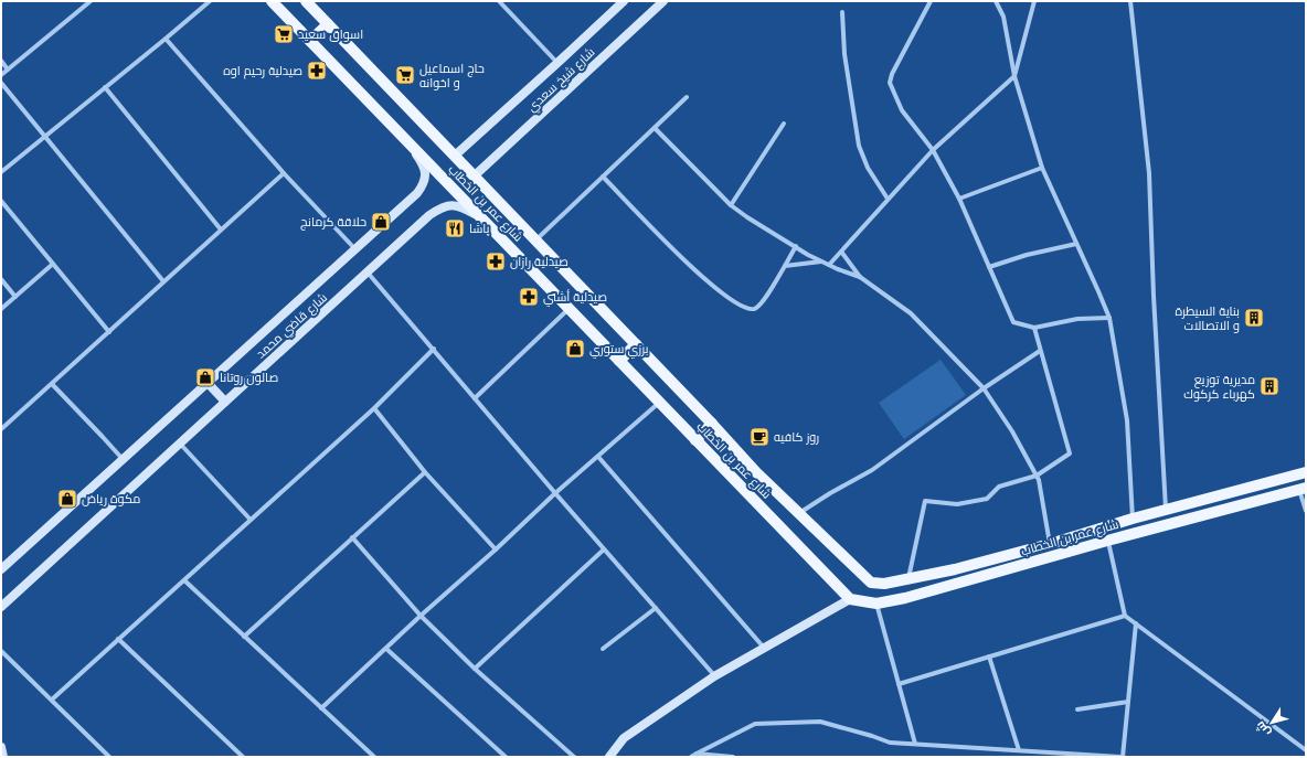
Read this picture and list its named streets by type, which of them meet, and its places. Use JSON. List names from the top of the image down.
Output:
{
  "streets": {
    "main road": ["شارع عمر بن الخطاب"],
    "street": ["شارع شيخ سعدي", "شارع قاضي محمد"]
  },
  "crossings": [
    ["شارع شيخ سعدي", "شارع عمر بن الخطاب"],
    ["شارع عمر بن الخطاب", "شارع قاضي محمد"]
  ],
  "places": {
    "supermarket": ["اسواق سعيد", "حاج اسماعيل و اخوانه"],
    "pharmacy": ["صيدلية رحيم اوه", "صيدلية رازان", "صيدلية أشتي"],
    "shop": [
      "حلاقة كرمانج",
      "برزي ستوري",
      "صالون روتانا",
      "مكوة رياض"
    ],
    "restaurant": ["پاشا"],
    "building": ["بناية السيطرة و الاتصالات", "مديرية توزيع كهرباء كركوك"],
    "cafe": ["روز كافيه"]
  },
  "north": "bottom left"
}
